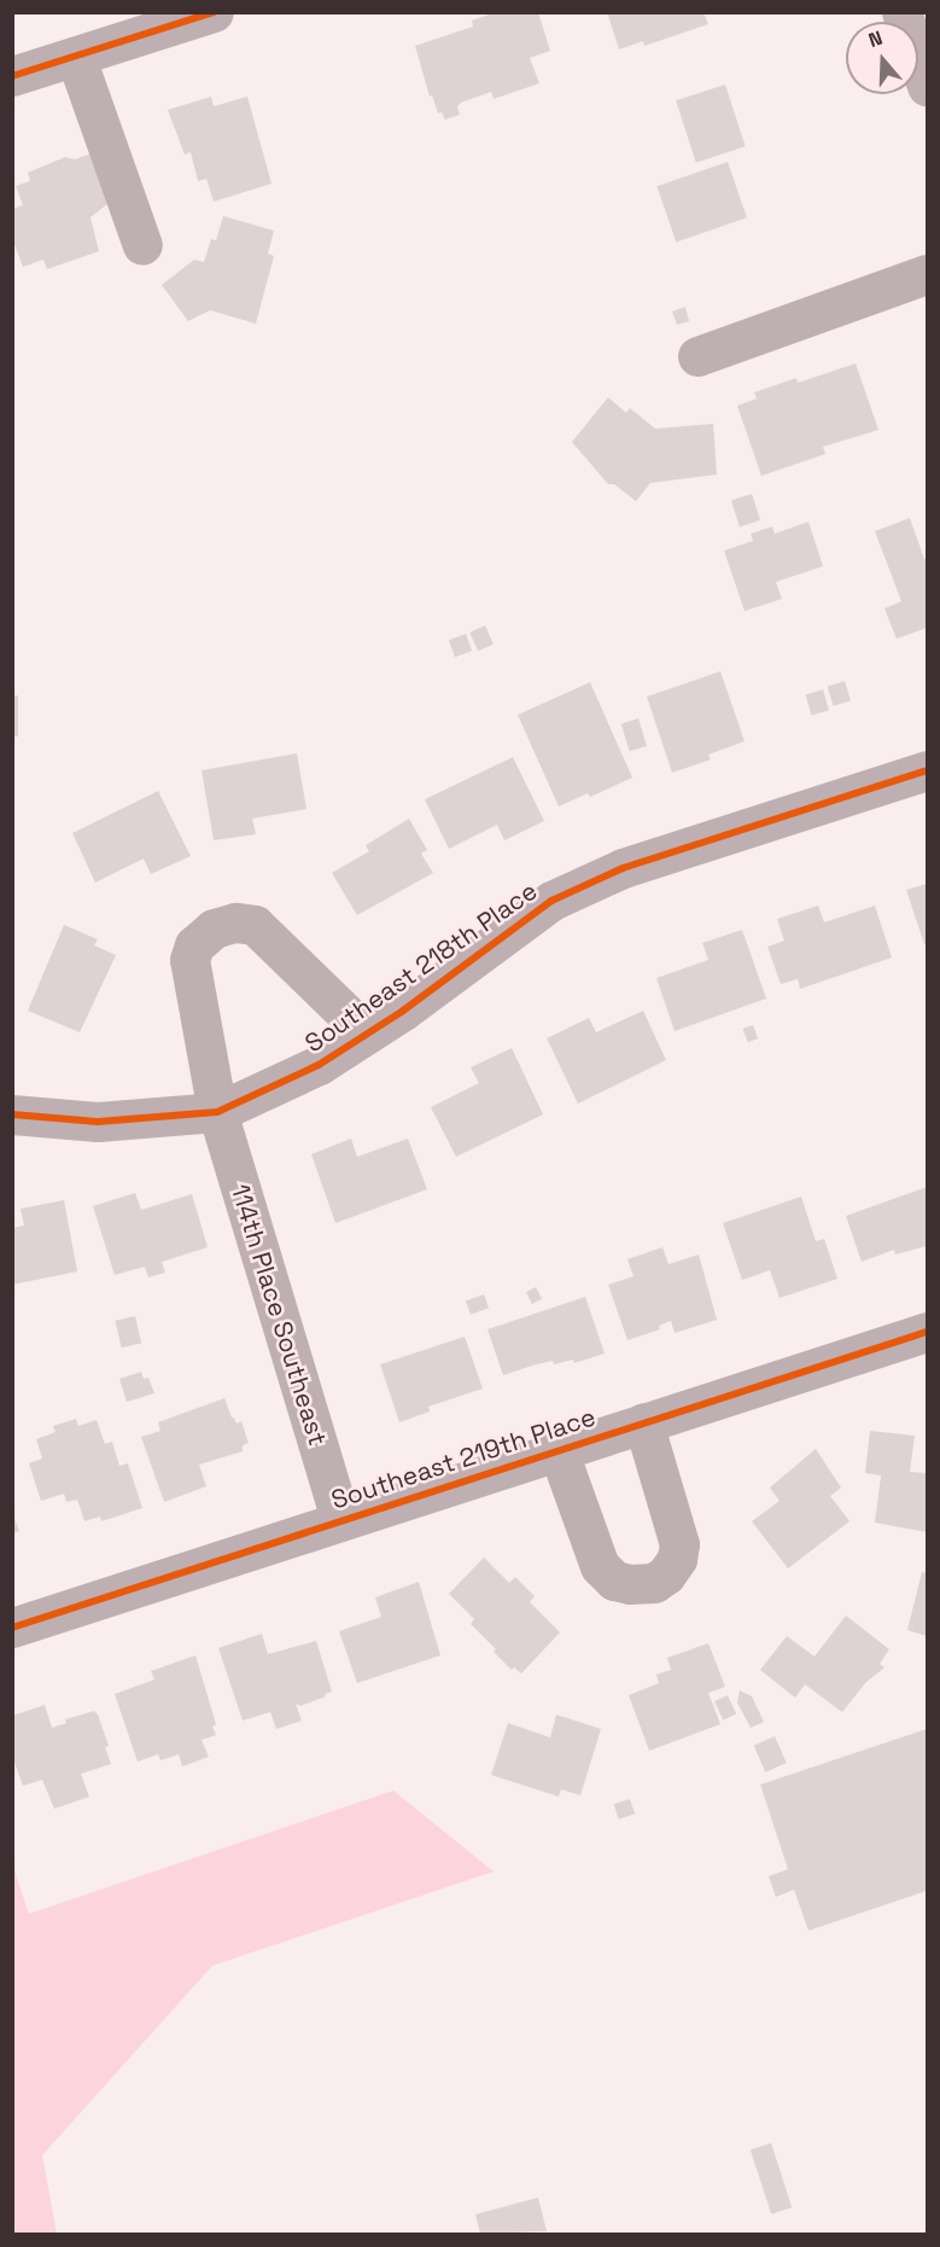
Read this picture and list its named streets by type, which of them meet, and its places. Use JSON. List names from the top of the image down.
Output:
{
  "streets": {
    "street": ["Southeast 218th Place", "114th Place Southeast", "Southeast 219th Place"]
  },
  "crossings": [
    ["Southeast 218th Place", "114th Place Southeast"],
    ["114th Place Southeast", "Southeast 219th Place"]
  ],
  "north": "top"
}
